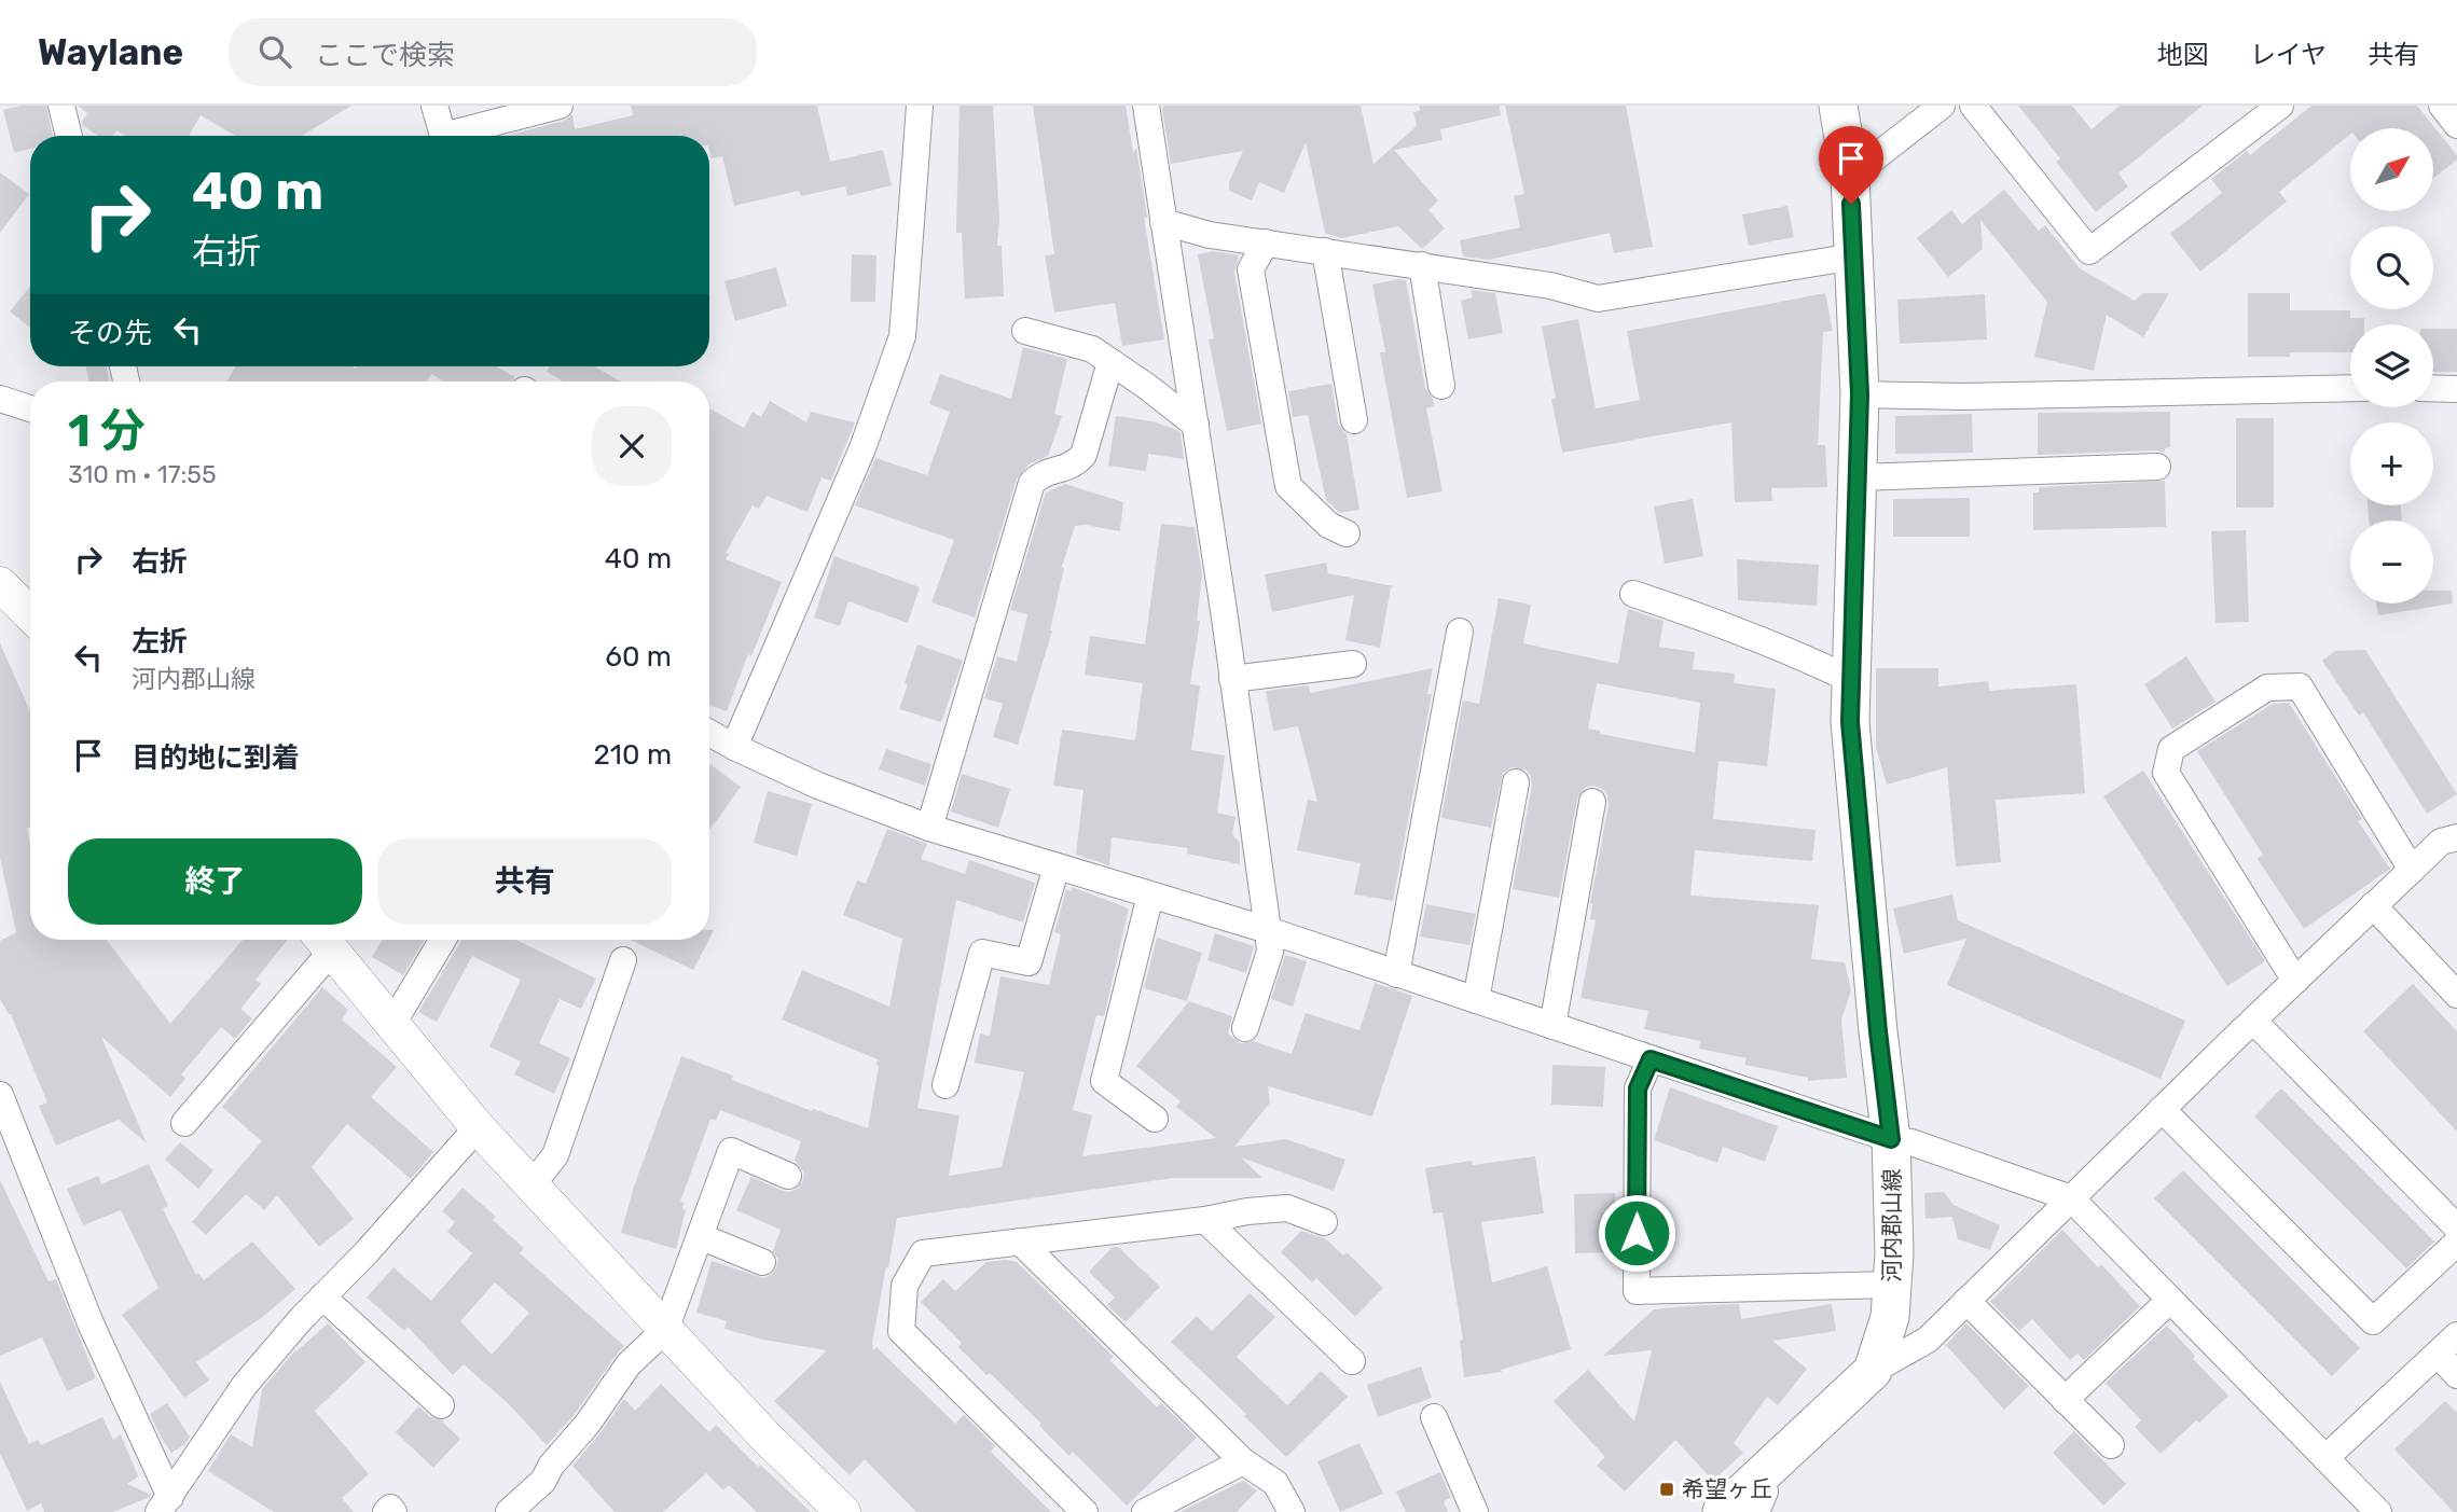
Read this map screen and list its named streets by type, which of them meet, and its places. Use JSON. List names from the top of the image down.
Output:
{
  "streets": {
    "main road": ["河内郡山線"]
  },
  "places": {
    "transit": ["希望ヶ丘"]
  },
  "north": "top right",
  "page": {
    "header": "Waylane",
    "search": "ここで検索",
    "nav": ["地図", "レイヤ", "共有"],
    "map_buttons": ["+", "−"],
    "turn": ["40 m", "右折"],
    "then": "その先",
    "heading": ["1 分", "310 m · 17:55"],
    "list": [
      {
        "name": "右折",
        "value": "40 m"
      },
      {
        "name": "左折",
        "note": "河内郡山線",
        "value": "60 m"
      },
      {
        "name": "目的地に到着",
        "value": "210 m"
      }
    ],
    "buttons": ["終了", "共有"]
  }
}
